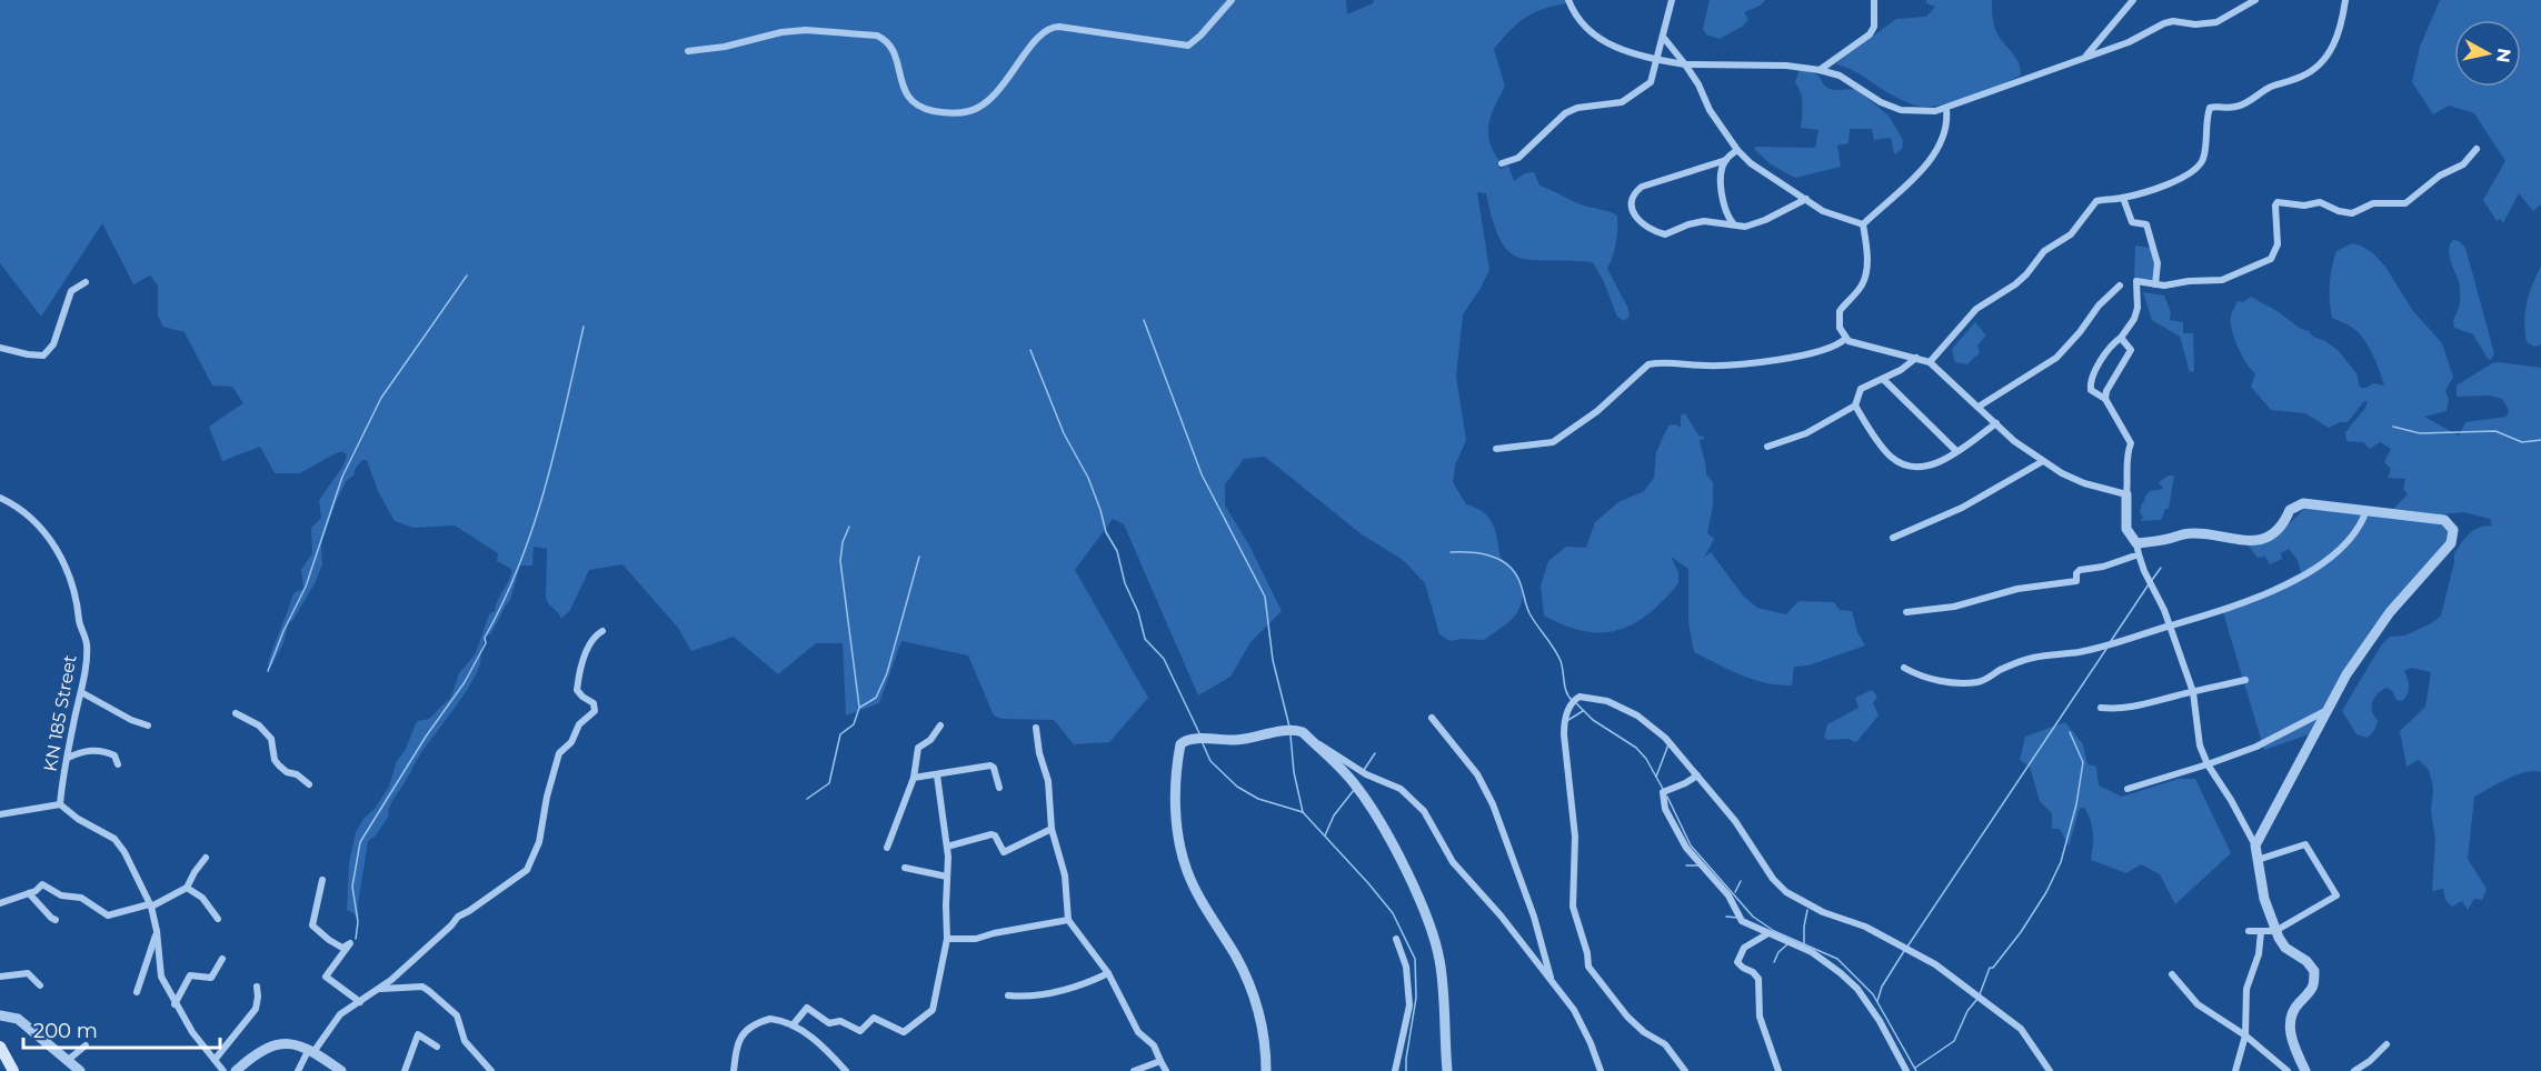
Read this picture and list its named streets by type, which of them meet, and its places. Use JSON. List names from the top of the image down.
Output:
{
  "streets": {
    "street": ["KN 185 Street"]
  },
  "scale_bar": "200 m",
  "north": "right"
}
